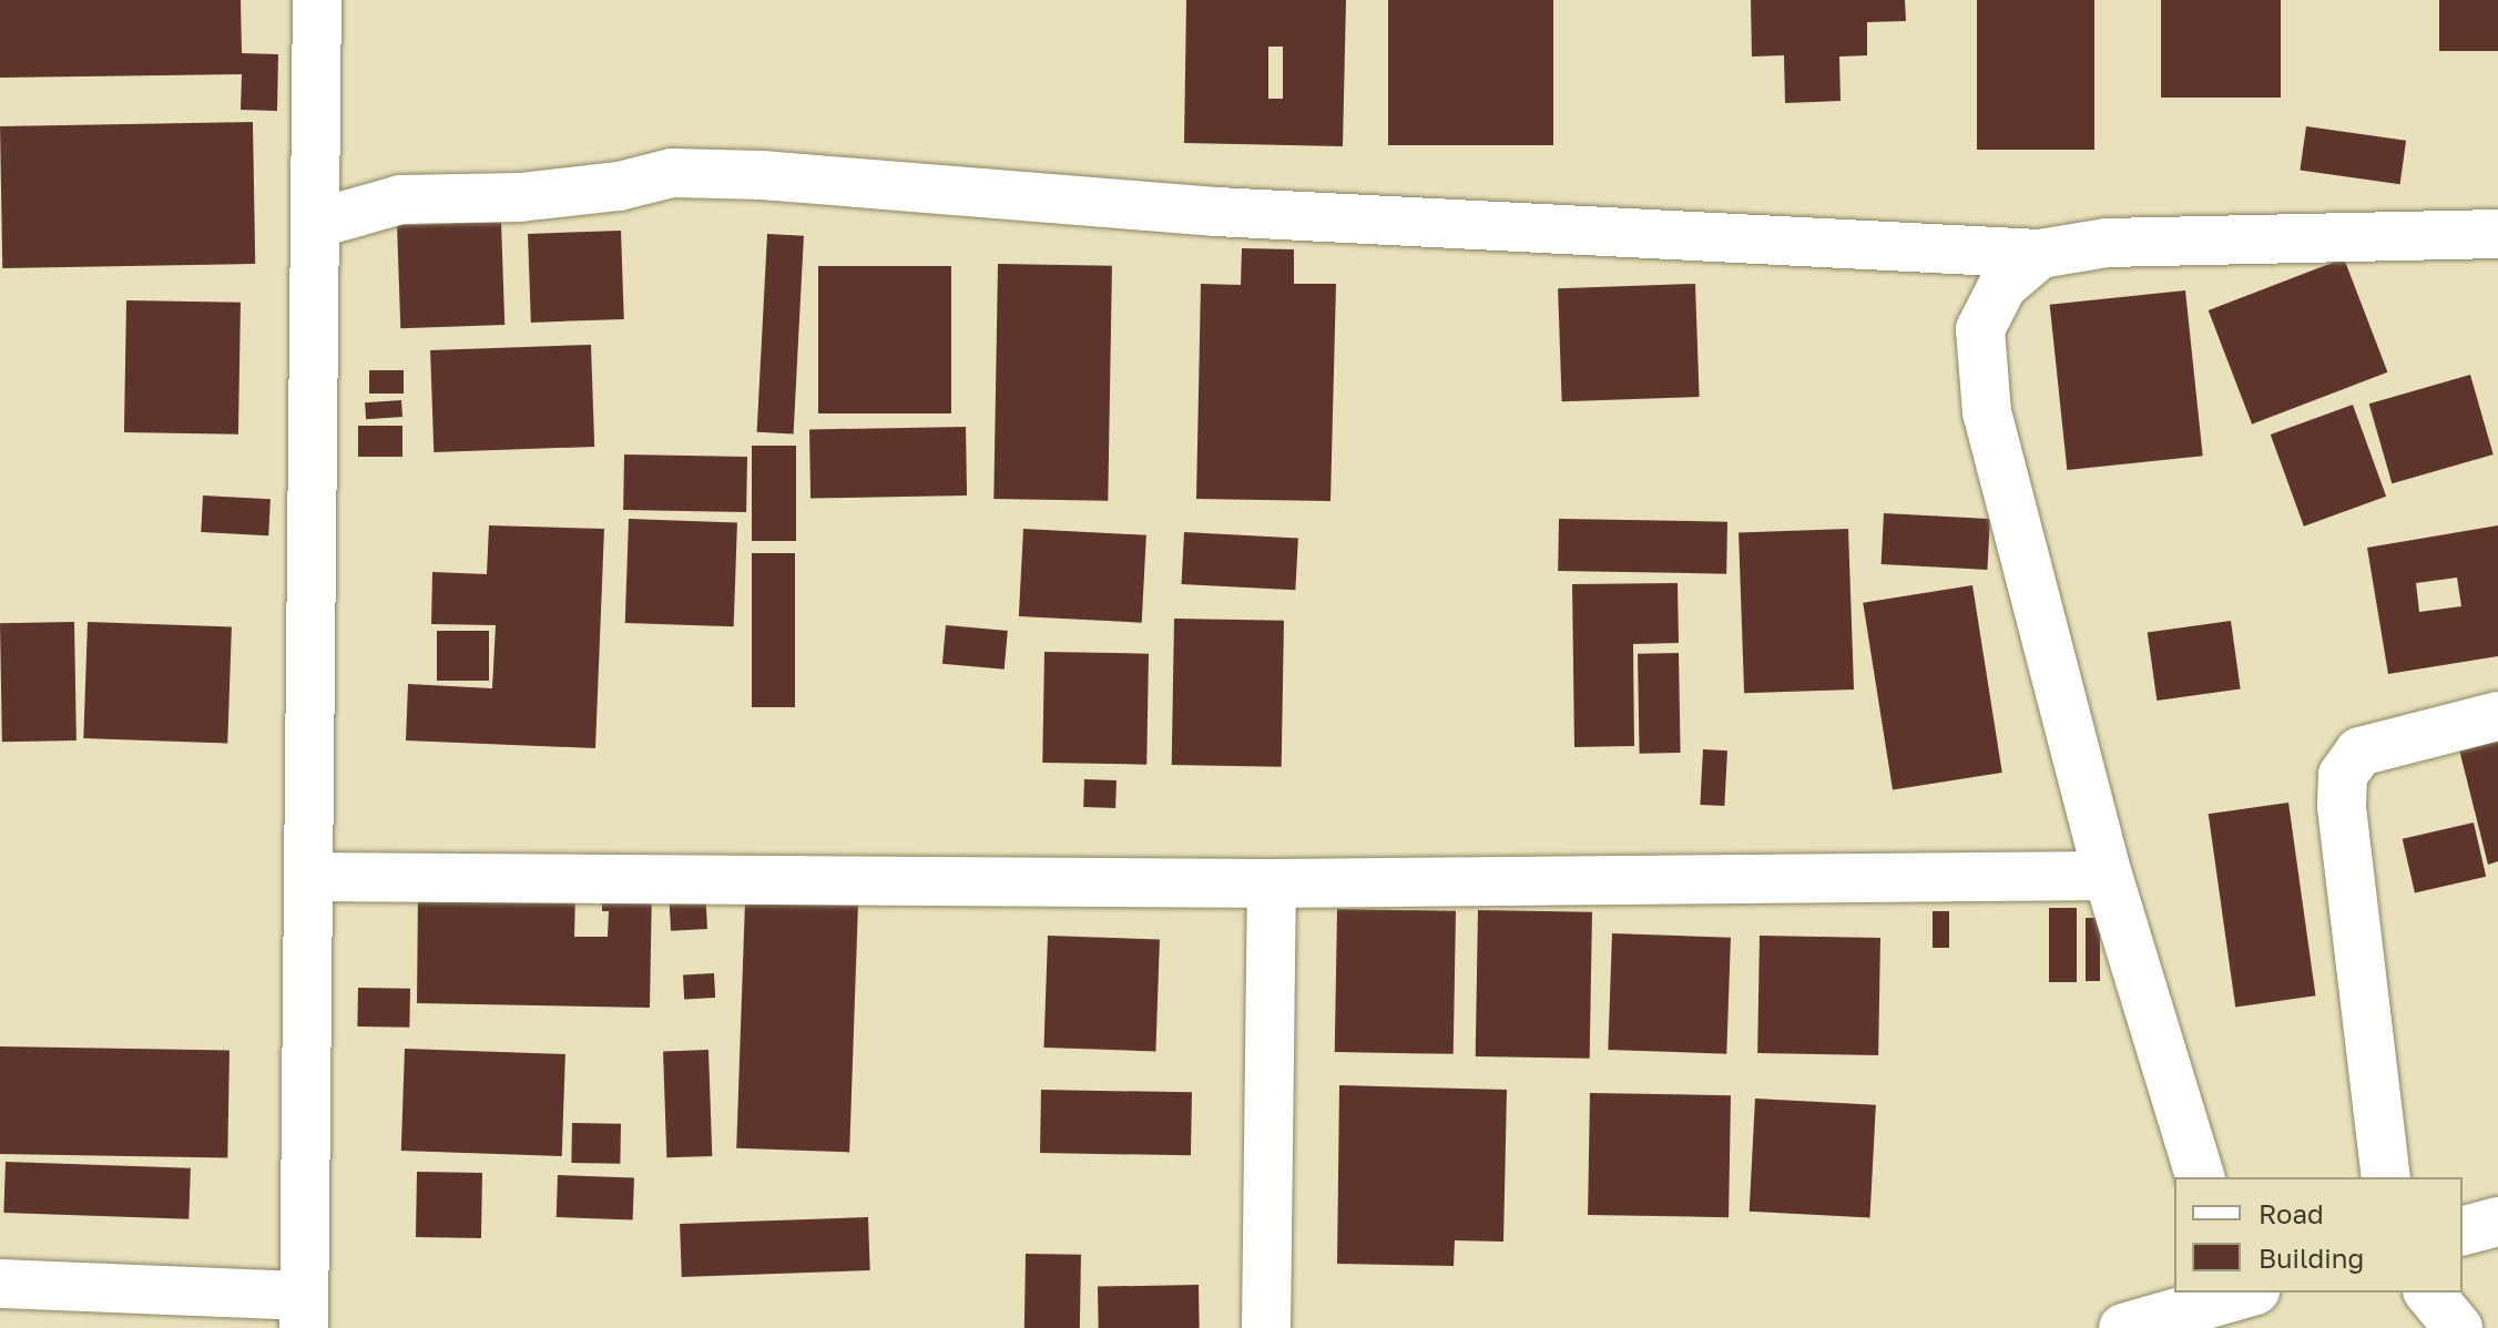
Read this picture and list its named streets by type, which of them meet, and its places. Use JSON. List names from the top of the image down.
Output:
{
  "legend": ["Road", "Building"]
}
